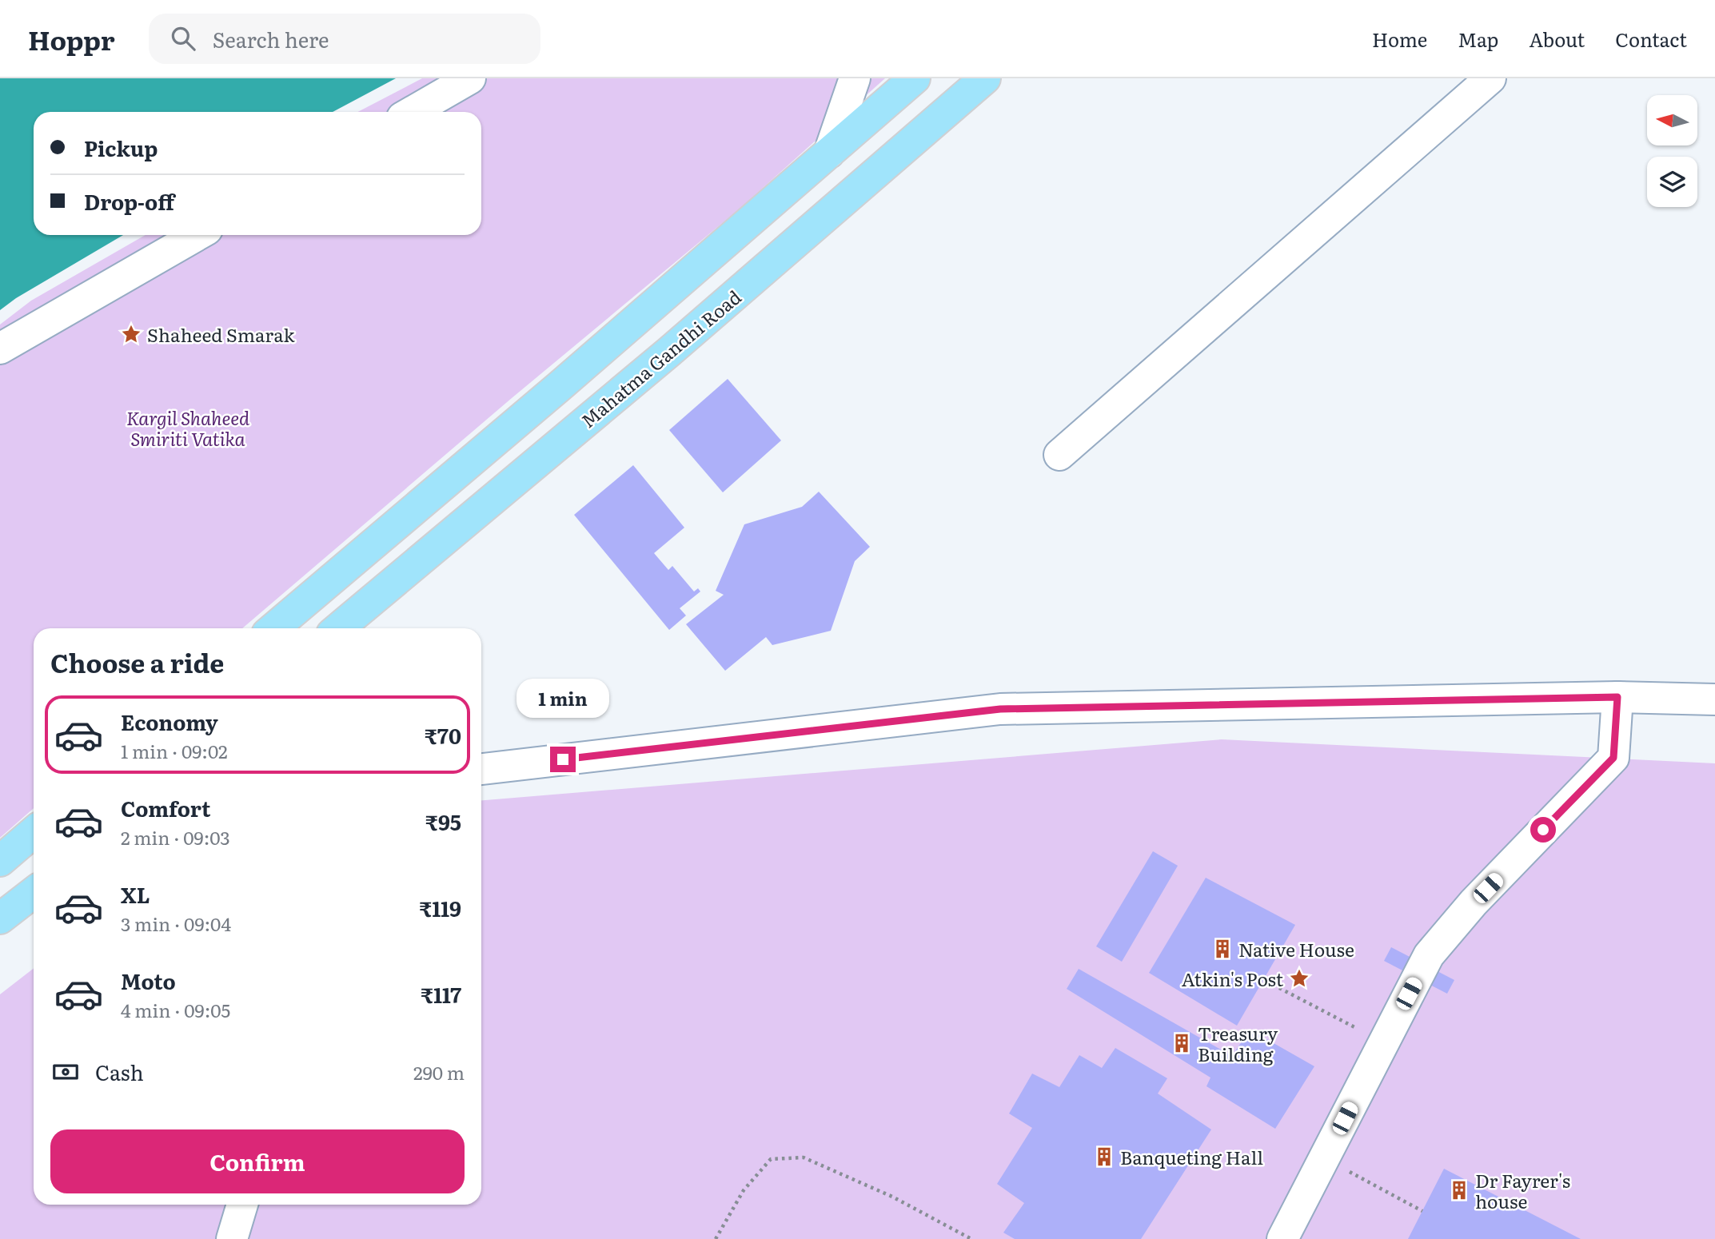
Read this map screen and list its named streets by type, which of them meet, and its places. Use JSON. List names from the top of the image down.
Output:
{
  "streets": {
    "main road": ["Mahatma Gandhi Road"]
  },
  "parks": ["Kargil Shaheed Smiriti Vatika"],
  "places": {
    "place": ["Shaheed Smarak", "Atkin's Post"],
    "building": [
      "Native House",
      "Treasury Building",
      "Banqueting Hall",
      "Dr Fayrer's house"
    ]
  },
  "north": "left",
  "page": {
    "header": "Hoppr",
    "search": "Search here",
    "nav": [
      "Home",
      "Map",
      "About",
      "Contact"
    ],
    "banner": ["Pickup", "Drop-off"],
    "heading": "Choose a ride",
    "bubble": "1 min",
    "list": [
      {
        "name": "Economy",
        "note": "1 min · 09:02",
        "value": "₹70"
      },
      {
        "name": "Comfort",
        "note": "2 min · 09:03",
        "value": "₹95"
      },
      {
        "name": "XL",
        "note": "3 min · 09:04",
        "value": "₹119"
      },
      {
        "name": "Moto",
        "note": "4 min · 09:05",
        "value": "₹117"
      }
    ],
    "pay": ["Cash", "290 m"],
    "buttons": "Confirm"
  }
}
